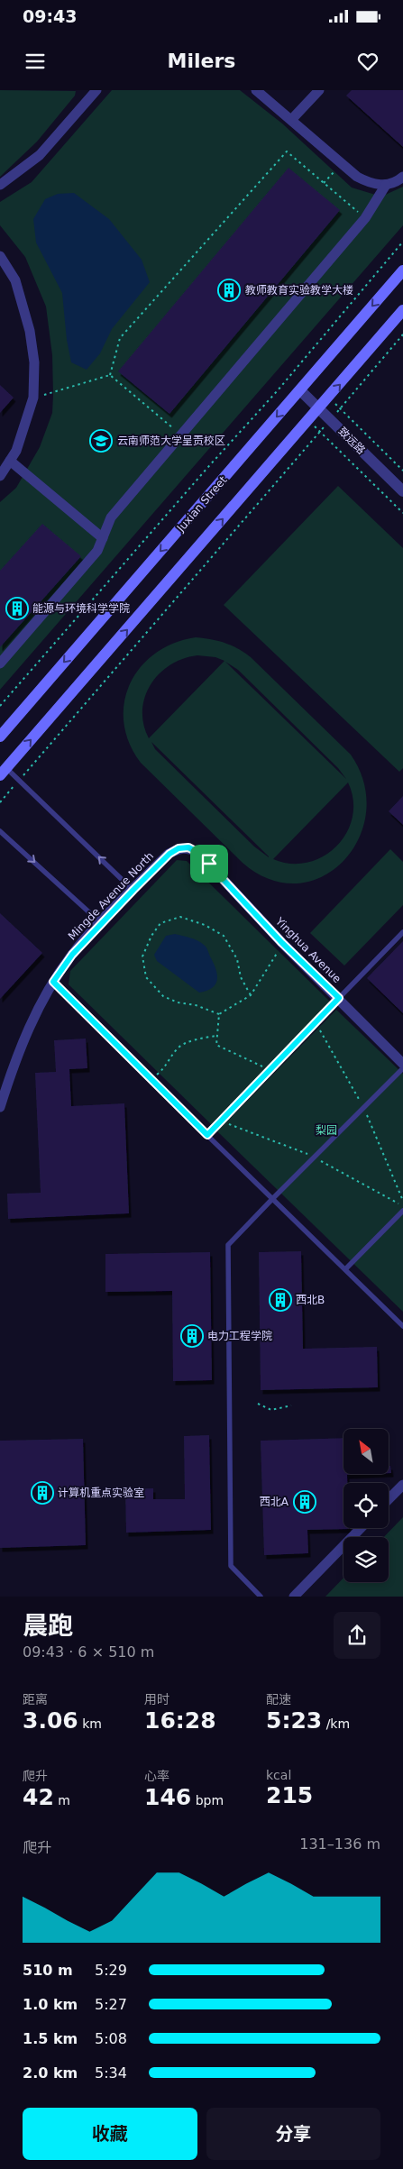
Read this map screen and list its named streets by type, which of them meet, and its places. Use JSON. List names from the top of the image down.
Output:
{
  "streets": {
    "main road": ["Juxian Street"],
    "street": ["致远路", "Mingde Avenue North", "Yinghua Avenue"]
  },
  "crossings": [
    ["致远路", "Juxian Street"],
    ["Mingde Avenue North", "Yinghua Avenue"]
  ],
  "parks": ["梨园"],
  "places": {
    "building": [
      "教师教育实验教学大楼",
      "能源与环境科学学院",
      "西北B",
      "电力工程学院",
      "计算机重点实验室",
      "西北A"
    ],
    "school or university": ["云南师范大学呈贡校区"]
  },
  "north": "top left",
  "page": {
    "status": "09:43",
    "header": "Milers",
    "heading": ["晨跑", "09:43 · 6 × 510 m"],
    "stats": [
      ["距离", "3.06 km"],
      ["用时", "16:28"],
      ["配速", "5:23 /km"],
      ["爬升", "42 m"],
      ["心率", "146 bpm"],
      ["kcal", "215"]
    ],
    "chart": ["爬升", "131–136 m"],
    "list": [
      {
        "name": "510 m",
        "note": "5:29"
      },
      {
        "name": "1.0 km",
        "note": "5:27"
      },
      {
        "name": "1.5 km",
        "note": "5:08"
      },
      {
        "name": "2.0 km",
        "note": "5:34"
      }
    ],
    "buttons": ["收藏", "分享"]
  }
}
